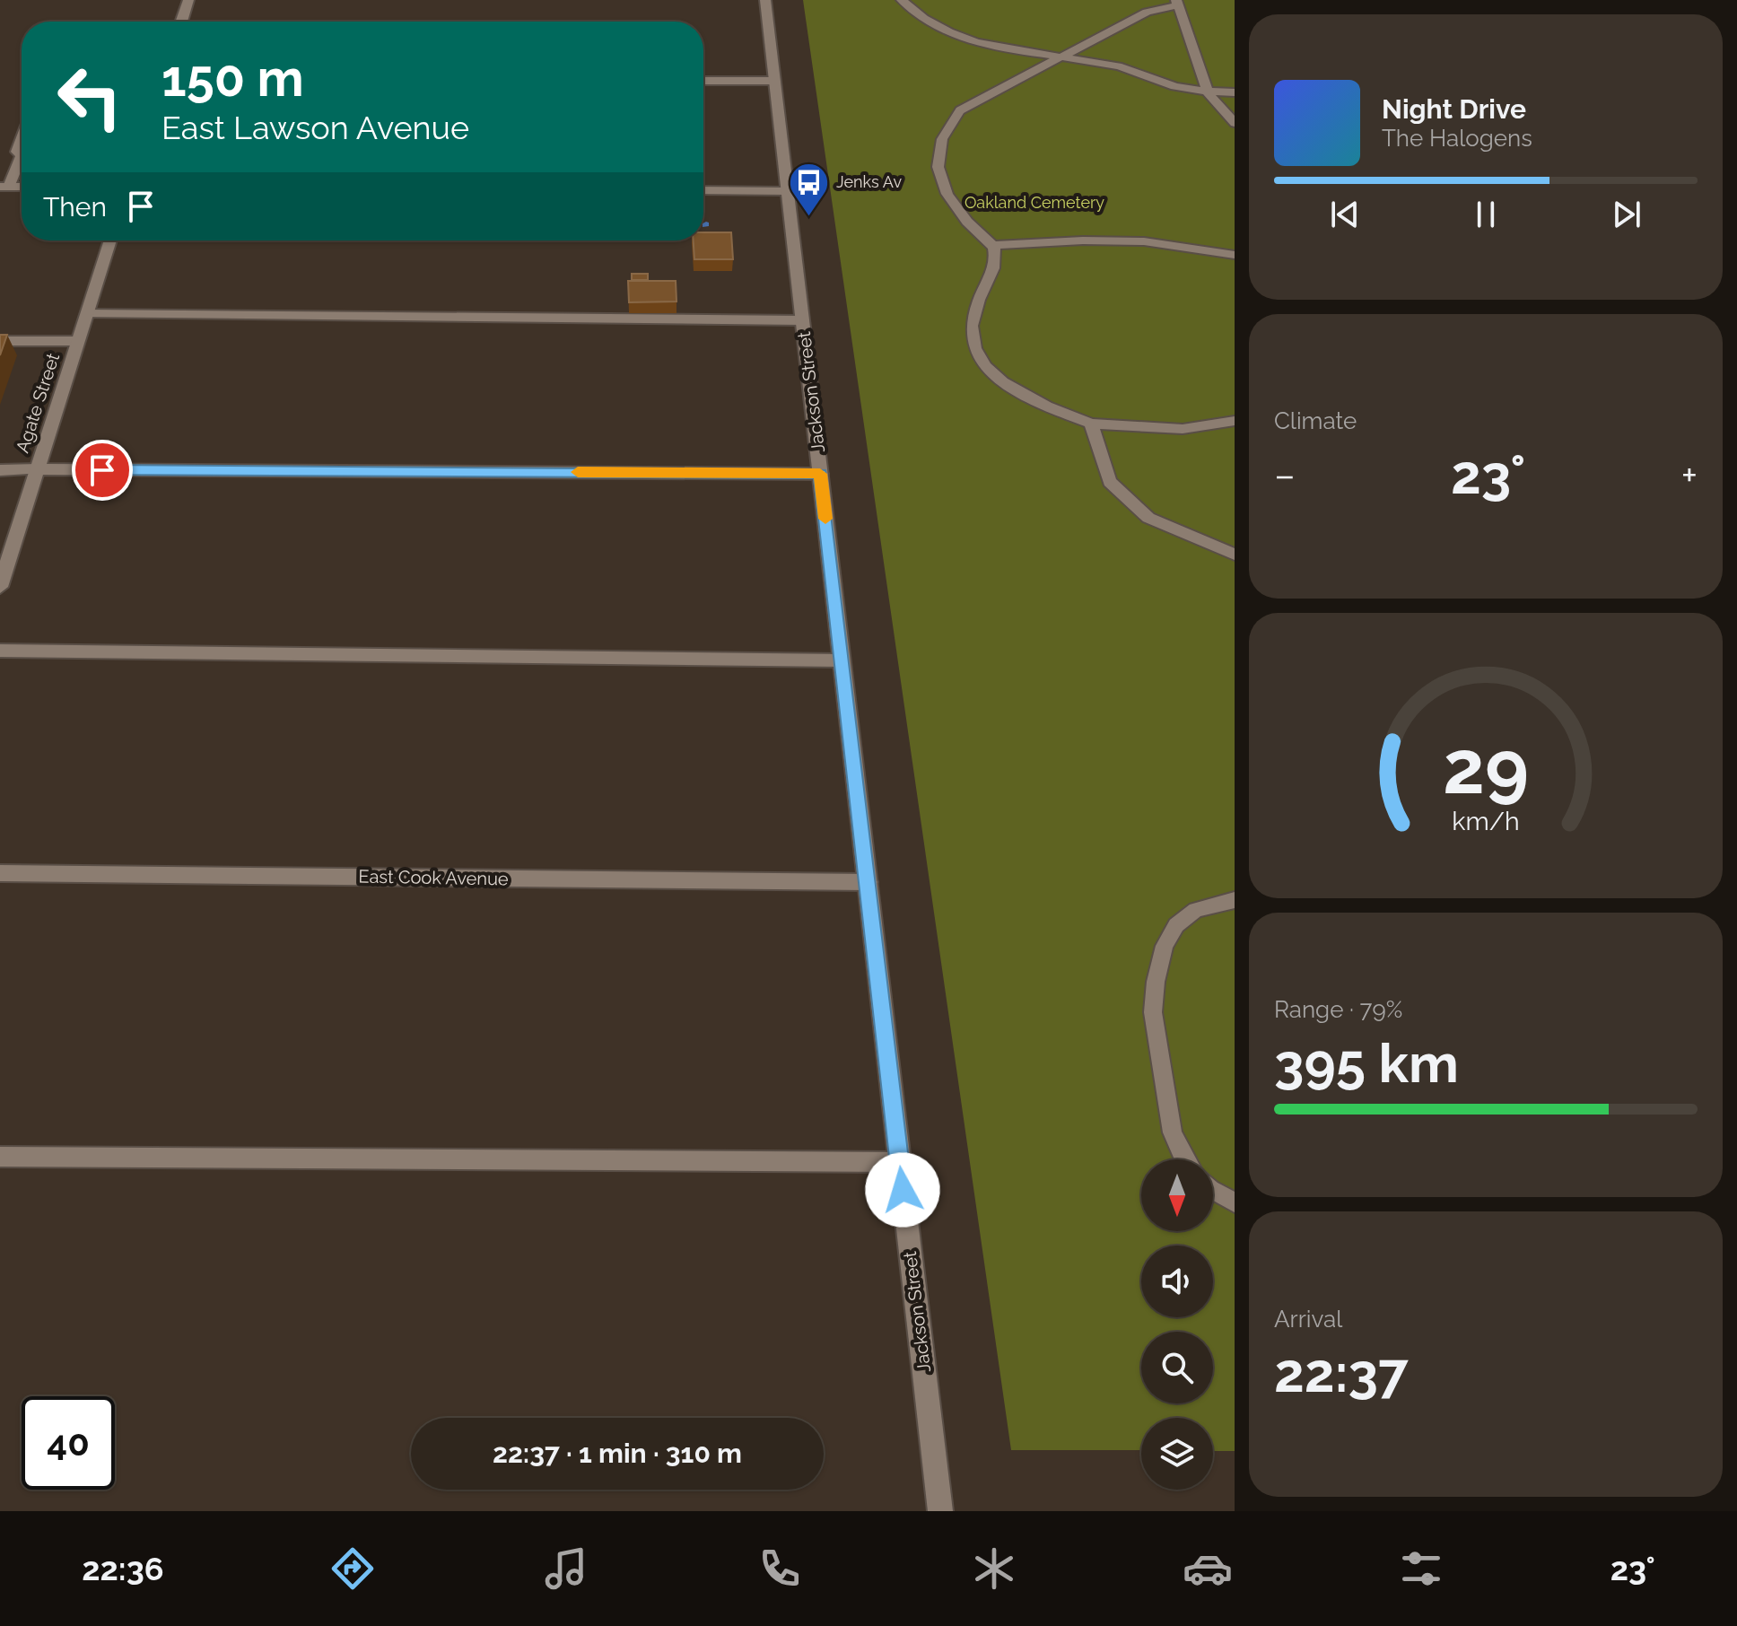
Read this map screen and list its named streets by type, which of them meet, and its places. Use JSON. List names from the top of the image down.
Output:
{
  "streets": {
    "street": ["Jackson Street", "Agate Street", "East Cook Avenue"]
  },
  "crossings": [
    ["Jackson Street", "East Cook Avenue"]
  ],
  "parks": ["Oakland Cemetery"],
  "places": {
    "bus stop": ["Jenks Av"]
  },
  "north": "bottom",
  "page": {
    "turn": ["150 m", "East Lawson Avenue"],
    "song": ["Night Drive", "The Halogens"],
    "then": "Then",
    "tile": [
      "Climate",
      ["Range · 79%", "395 km"],
      ["Arrival", "22:37"]
    ],
    "heat": ["−", "23°", "+"],
    "limit": "40",
    "trip": "22:37 · 1 min · 310 m",
    "tabs": ["22:36", "23°"],
    "gauge": ["29", "km/h"]
  }
}
